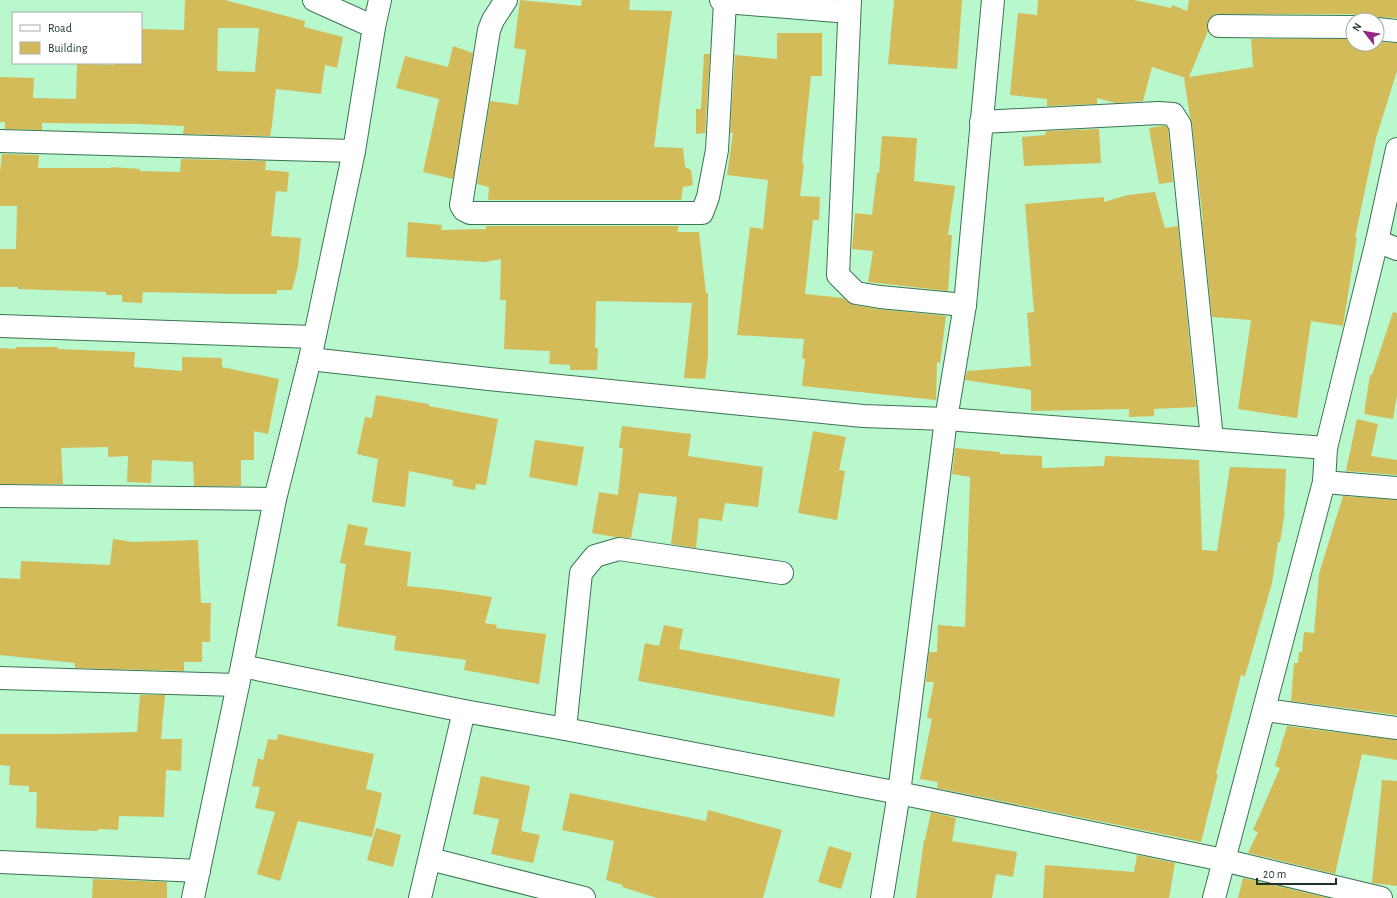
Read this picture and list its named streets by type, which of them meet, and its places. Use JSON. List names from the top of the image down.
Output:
{
  "legend": ["Road", "Building"],
  "scale_bar": "20 m",
  "north": "top left"
}
